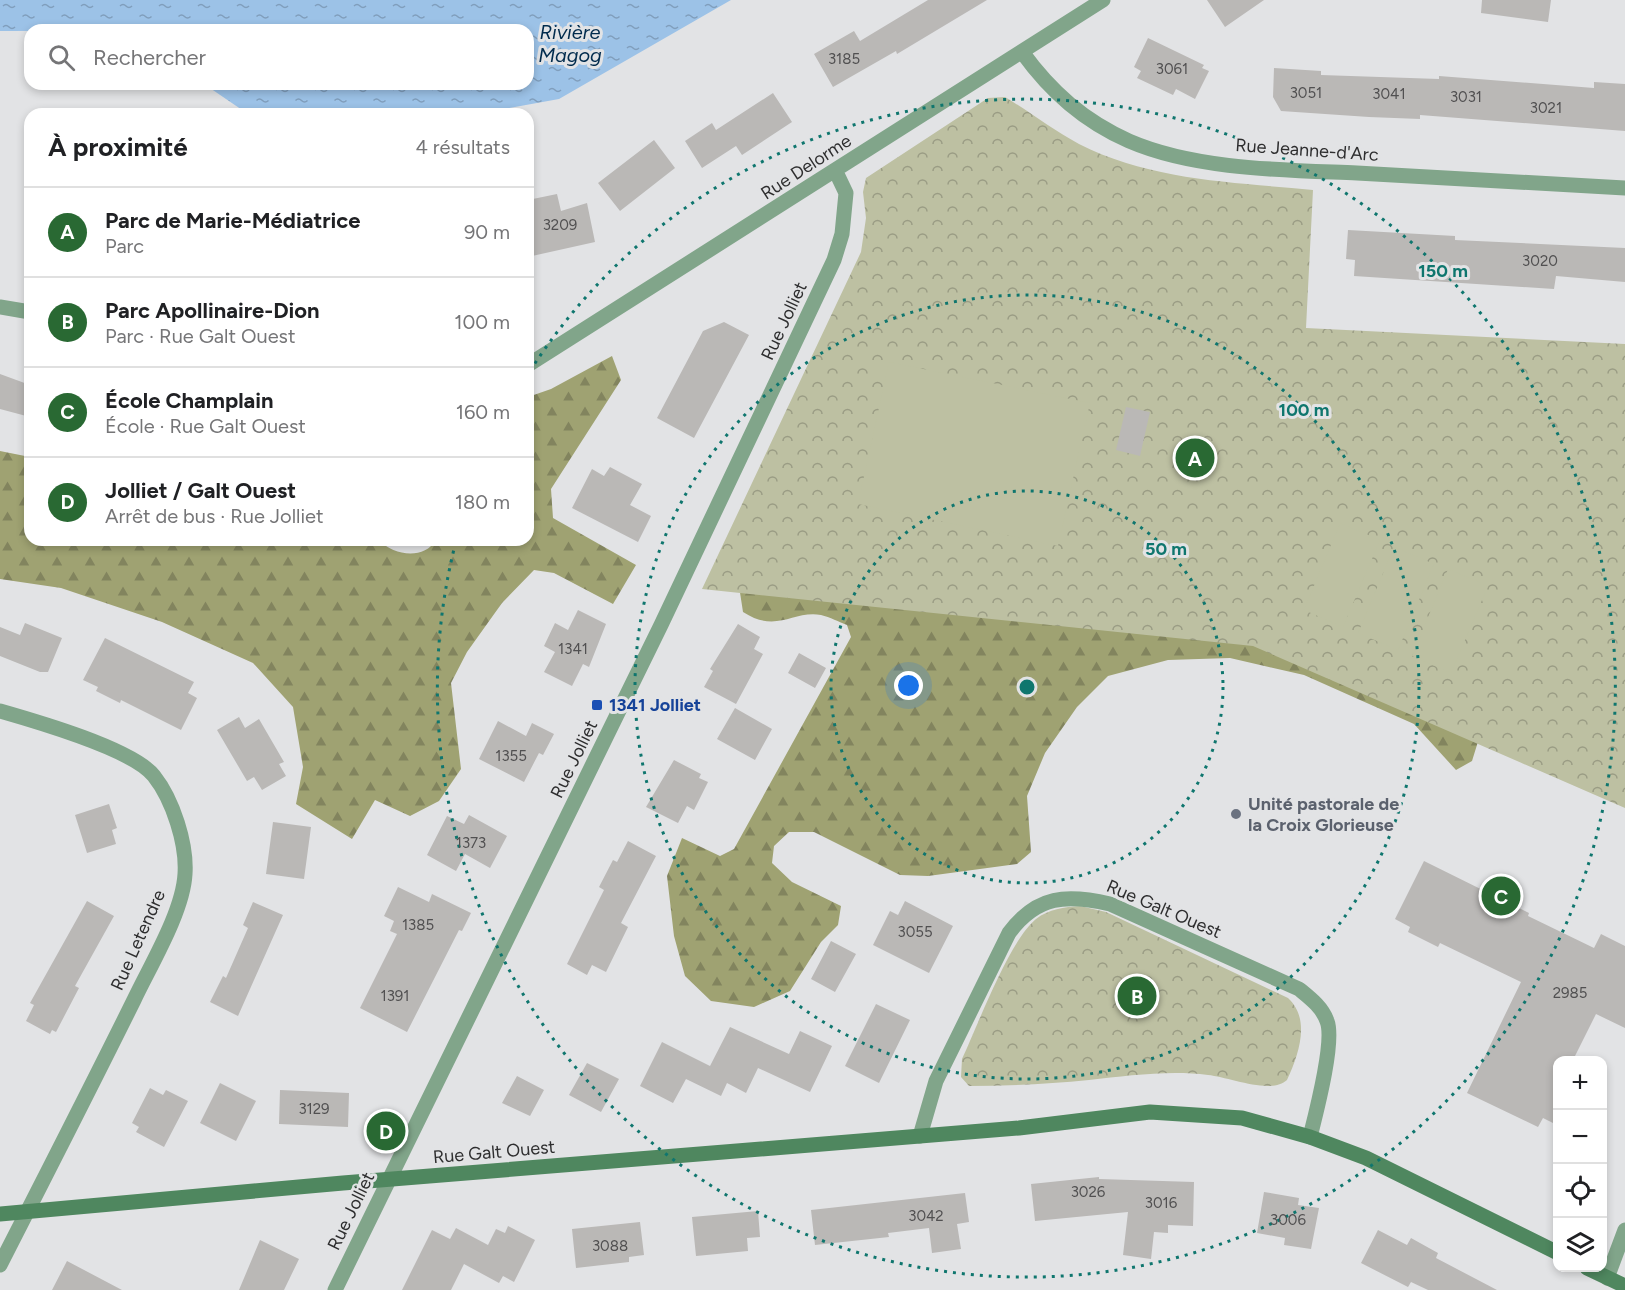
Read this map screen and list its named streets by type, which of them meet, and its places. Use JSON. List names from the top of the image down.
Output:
{
  "streets": {
    "street": [
      "Rue Jeanne-d'Arc",
      "Rue Delorme",
      "Rue Jolliet",
      "Rue Galt Ouest",
      "Rue Letendre"
    ]
  },
  "crossings": [
    ["Rue Jeanne-d'Arc", "Rue Delorme"],
    ["Rue Delorme", "Rue Jolliet"],
    ["Rue Jolliet", "Rue Galt Ouest"],
    ["Rue Galt Ouest", "Rue Letendre"]
  ],
  "water": ["Rivière Magog"],
  "places": {
    "transit": ["1341 Jolliet"],
    "other": ["Unité pastorale de la Croix Glorieuse"]
  },
  "house_numbers": [
    "3185",
    "3061",
    "3051",
    "3041",
    "3031",
    "3021",
    "3209",
    "3020",
    "1341",
    "1355",
    "1373",
    "1385",
    "3055",
    "2985",
    "1391",
    "3129",
    "3026",
    "3016",
    "3042",
    "3006",
    "3088"
  ],
  "page": {
    "search": "Rechercher",
    "heading": ["À proximité", "4 résultats"],
    "list": [
      {
        "mark": "A",
        "name": "Parc de Marie-Médiatrice",
        "note": "Parc",
        "value": "90 m"
      },
      {
        "mark": "B",
        "name": "Parc Apollinaire-Dion",
        "note": "Parc · Rue Galt Ouest",
        "value": "100 m"
      },
      {
        "mark": "C",
        "name": "École Champlain",
        "note": "École · Rue Galt Ouest",
        "value": "160 m"
      },
      {
        "mark": "D",
        "name": "Jolliet / Galt Ouest",
        "note": "Arrêt de bus · Rue Jolliet",
        "value": "180 m"
      }
    ],
    "pins": [
      "A",
      "C",
      "B",
      "D"
    ],
    "map_buttons": ["+", "−"]
  },
  "rings": ["150 m", "100 m", "50 m"]
}
